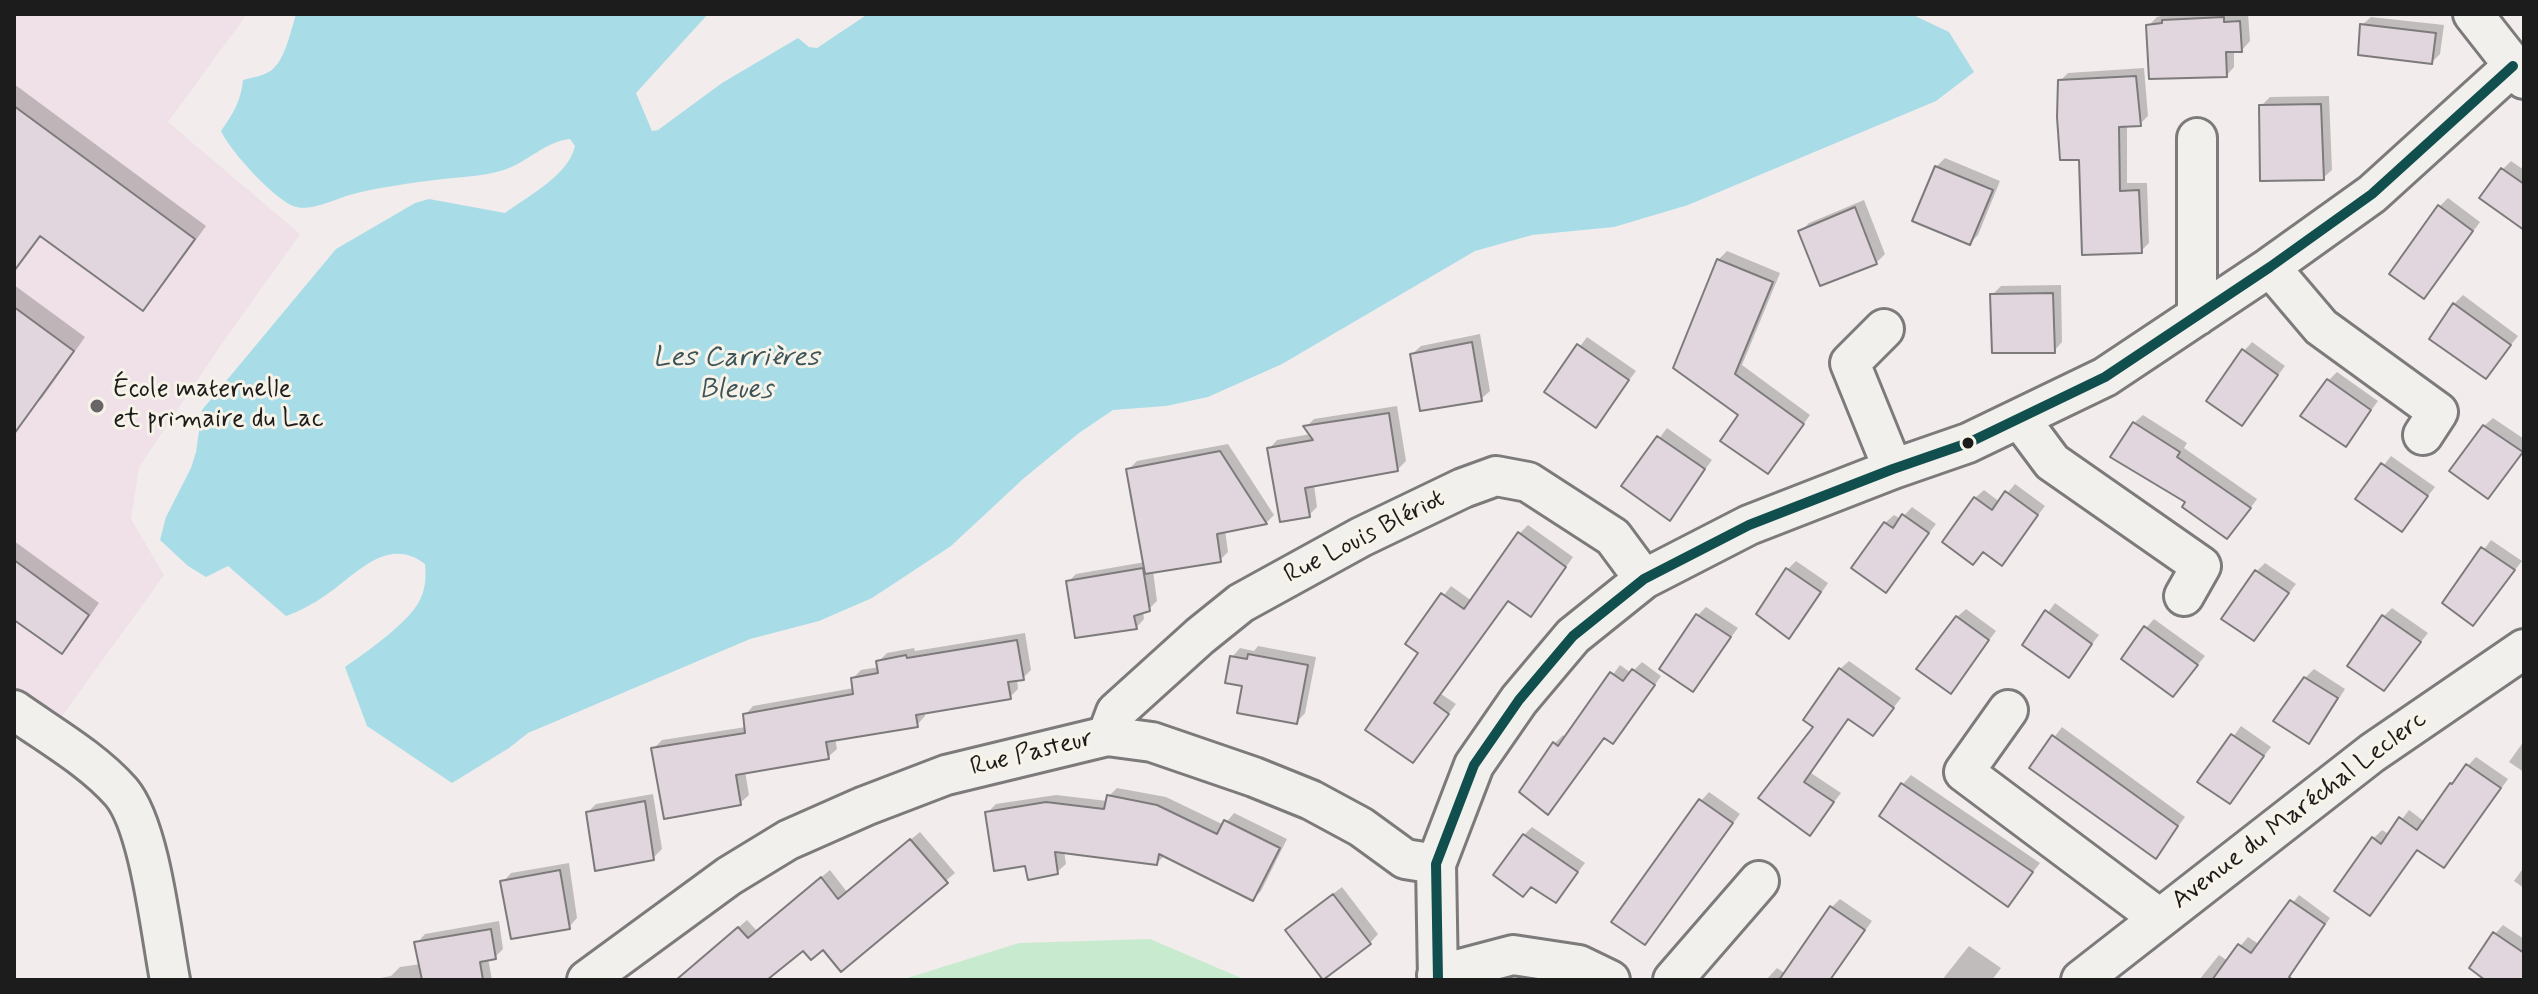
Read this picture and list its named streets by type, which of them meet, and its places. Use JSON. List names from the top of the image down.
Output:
{
  "streets": {
    "street": ["Rue Louis Blériot", "Rue Pasteur", "Avenue du Maréchal Leclerc"]
  },
  "crossings": [
    ["Rue Louis Blériot", "Rue Pasteur"]
  ],
  "water": ["Les Carrières Bleues"],
  "places": ["École maternelle et primaire du Lac"]
}
